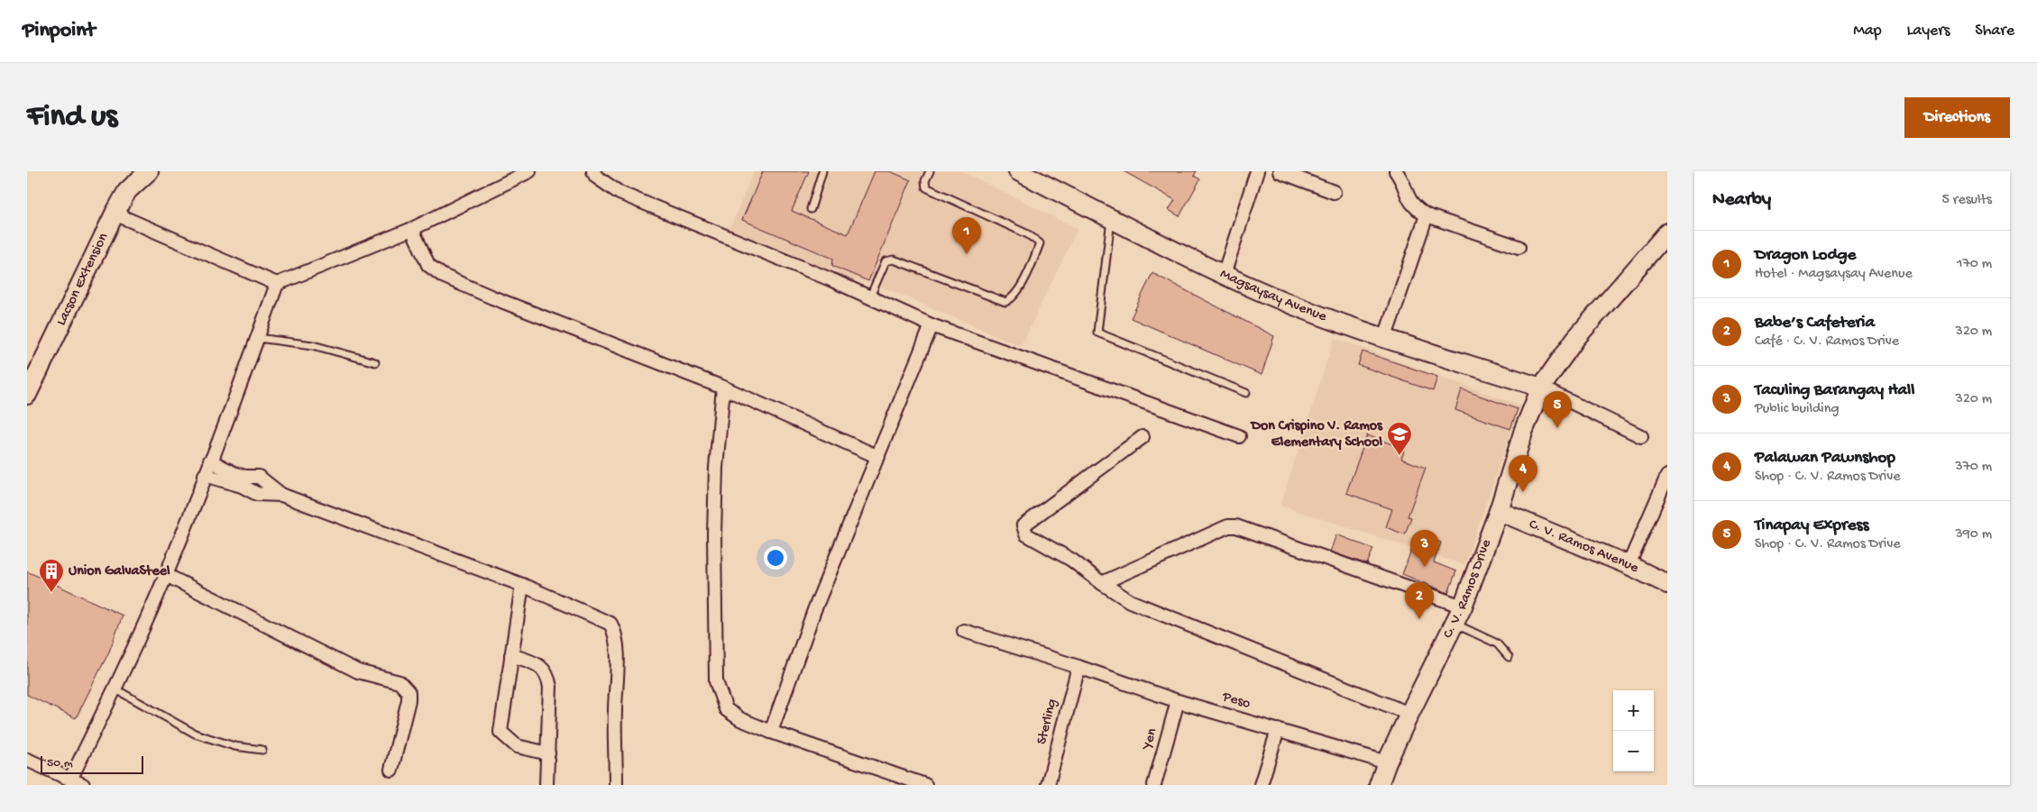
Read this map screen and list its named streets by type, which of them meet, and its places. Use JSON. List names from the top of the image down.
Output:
{
  "streets": {
    "street": [
      "Lacson Extension",
      "Magsaysay Avenue",
      "C. V. Ramos Avenue",
      "C. V. Ramos Drive",
      "Peso",
      "Sterling",
      "Yen"
    ]
  },
  "crossings": [
    ["Magsaysay Avenue", "C. V. Ramos Drive"],
    ["C. V. Ramos Avenue", "C. V. Ramos Drive"],
    ["C. V. Ramos Drive", "Peso"],
    ["Peso", "Sterling"],
    ["Peso", "Yen"]
  ],
  "places": {
    "school or university": ["Don Crispino V. Ramos Elementary School"],
    "building": ["Union GalvaSteel"]
  },
  "scale_bar": "50 m",
  "page": {
    "header": "Pinpoint",
    "nav": ["Map", "Layers", "Share"],
    "buttons": "Directions",
    "title": "Find us",
    "heading": ["Nearby", "5 results"],
    "pins": [
      "1",
      "5",
      "4",
      "3",
      "2"
    ],
    "list": [
      {
        "mark": "1",
        "name": "Dragon Lodge",
        "note": "Hotel · Magsaysay Avenue",
        "value": "170 m"
      },
      {
        "mark": "2",
        "name": "Babe’s Cafeteria",
        "note": "Café · C. V. Ramos Drive",
        "value": "320 m"
      },
      {
        "mark": "3",
        "name": "Taculing Barangay Hall",
        "note": "Public building",
        "value": "320 m"
      },
      {
        "mark": "4",
        "name": "Palawan Pawnshop",
        "note": "Shop · C. V. Ramos Drive",
        "value": "370 m"
      },
      {
        "mark": "5",
        "name": "Tinapay Express",
        "note": "Shop · C. V. Ramos Drive",
        "value": "390 m"
      }
    ],
    "map_buttons": ["+", "−"],
    "scale": "50 m"
  }
}
